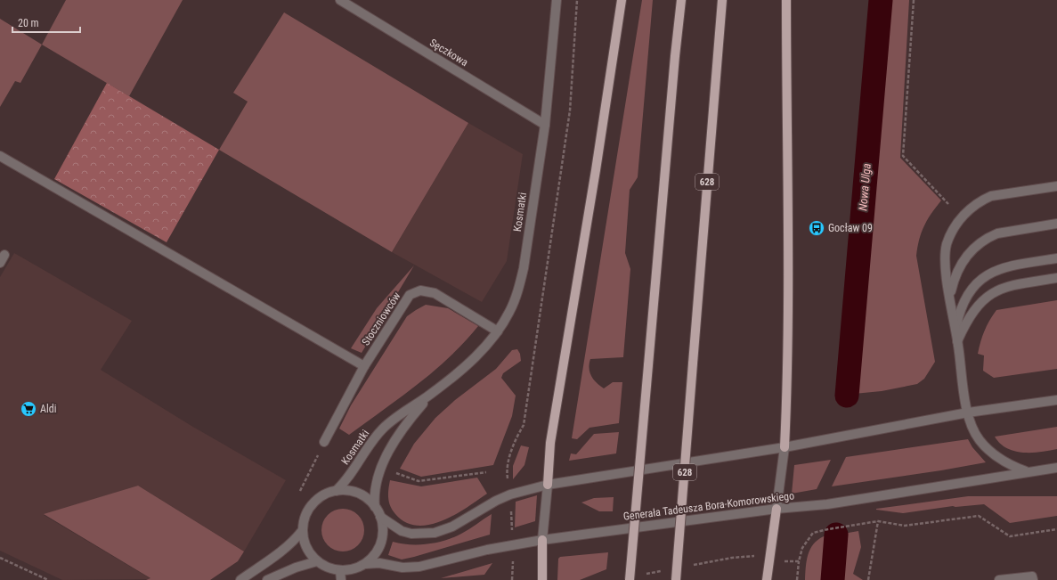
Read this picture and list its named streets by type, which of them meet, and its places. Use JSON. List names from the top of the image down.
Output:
{
  "streets": {
    "main road": ["628"],
    "street": [
      "Sęczkowa",
      "Kosmatki",
      "Stoczniowców",
      "Generała Tadeusza Bora-Komorowskiego"
    ]
  },
  "crossings": [
    ["Sęczkowa", "Kosmatki"],
    ["Kosmatki", "Stoczniowców"],
    ["Kosmatki", "Generała Tadeusza Bora-Komorowskiego"]
  ],
  "water": ["Nowa Ulga"],
  "places": {
    "bus stop": ["Gocław 09"],
    "supermarket": ["Aldi"]
  },
  "scale_bar": "20 m"
}
